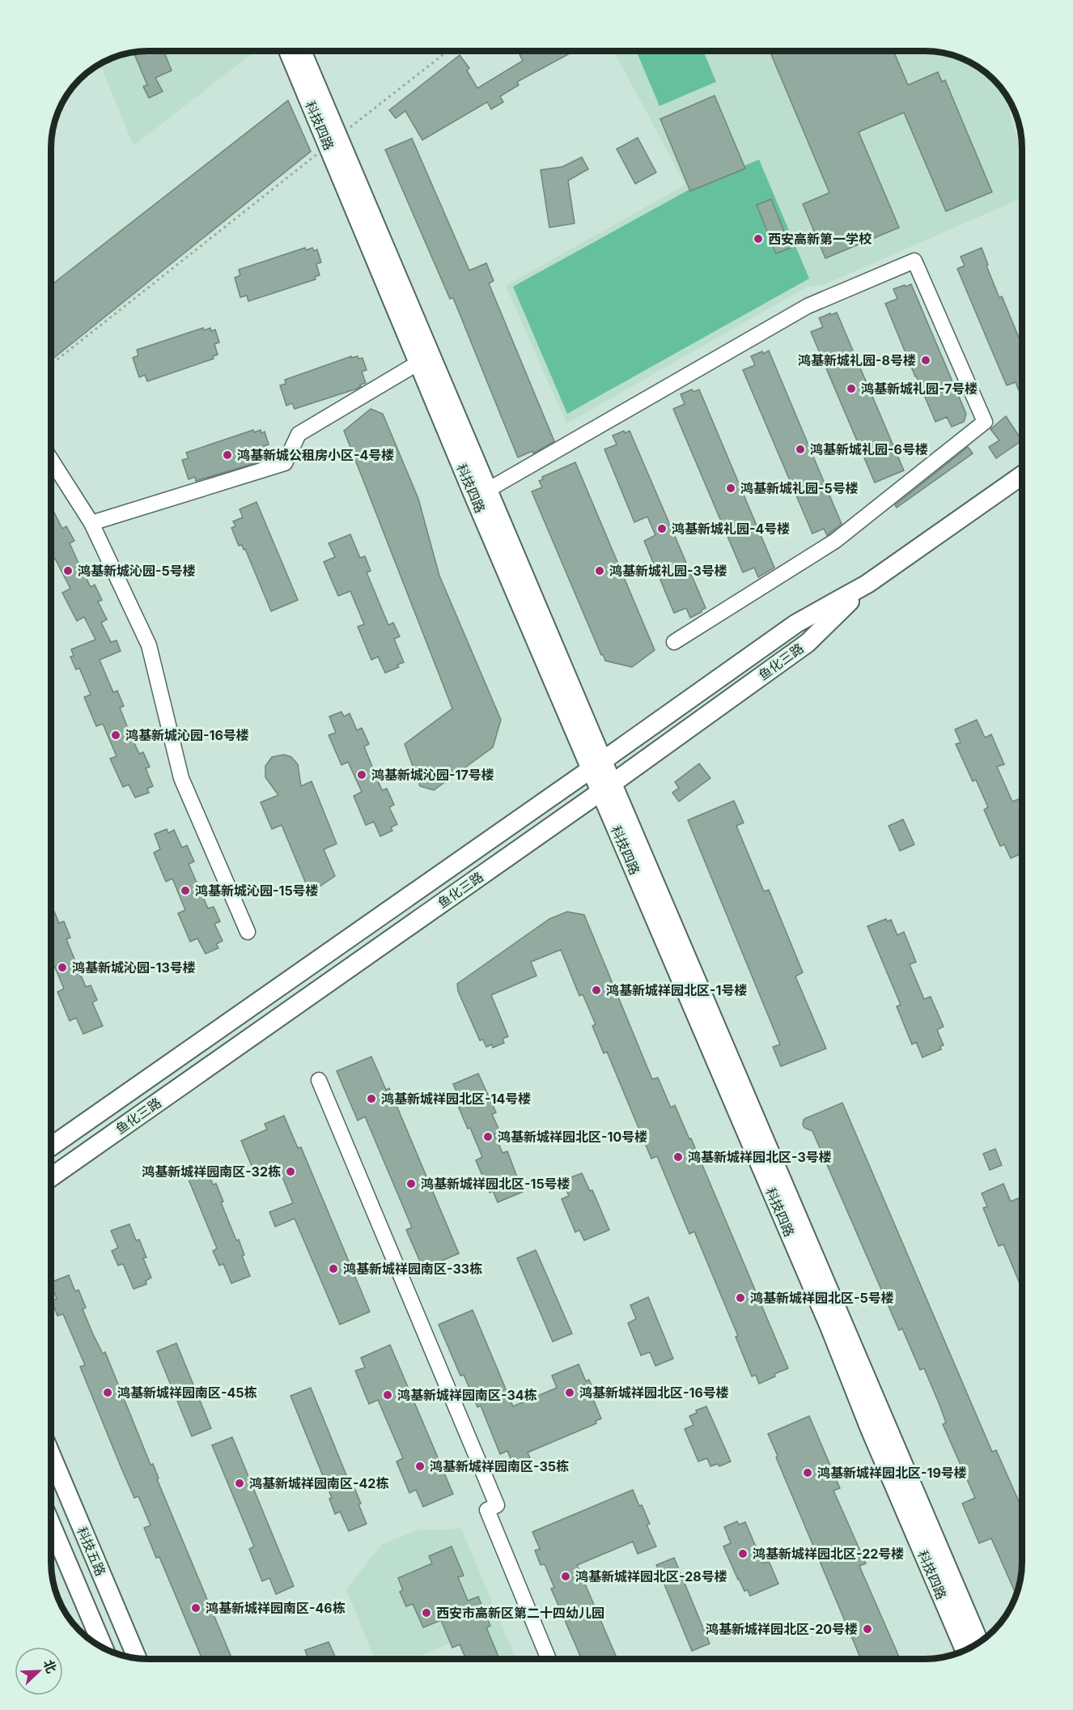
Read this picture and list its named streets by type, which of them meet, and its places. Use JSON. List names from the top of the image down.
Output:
{
  "streets": {
    "street": ["科技四路", "鱼化三路", "科技五路"]
  },
  "crossings": [
    ["科技四路", "鱼化三路"]
  ],
  "places": [
    "西安高新第一学校",
    "鸿基新城礼园-8号楼",
    "鸿基新城礼园-7号楼",
    "鸿基新城礼园-6号楼",
    "鸿基新城公租房小区-4号楼",
    "鸿基新城礼园-5号楼",
    "鸿基新城礼园-4号楼",
    "鸿基新城沁园-5号楼",
    "鸿基新城礼园-3号楼",
    "鸿基新城沁园-16号楼",
    "鸿基新城沁园-17号楼",
    "鸿基新城沁园-15号楼",
    "鸿基新城沁园-13号楼",
    "鸿基新城祥园北区-1号楼",
    "鸿基新城祥园北区-14号楼",
    "鸿基新城祥园北区-10号楼",
    "鸿基新城祥园北区-3号楼",
    "鸿基新城祥园南区-32栋",
    "鸿基新城祥园北区-15号楼",
    "鸿基新城祥园南区-33栋",
    "鸿基新城祥园北区-5号楼",
    "鸿基新城祥园南区-45栋",
    "鸿基新城祥园北区-16号楼",
    "鸿基新城祥园南区-34栋",
    "鸿基新城祥园南区-35栋",
    "鸿基新城祥园北区-19号楼",
    "鸿基新城祥园南区-42栋",
    "鸿基新城祥园北区-22号楼",
    "鸿基新城祥园北区-28号楼",
    "鸿基新城祥园南区-46栋",
    "西安市高新区第二十四幼儿园",
    "鸿基新城祥园北区-20号楼"
  ],
  "north": "top right"
}
